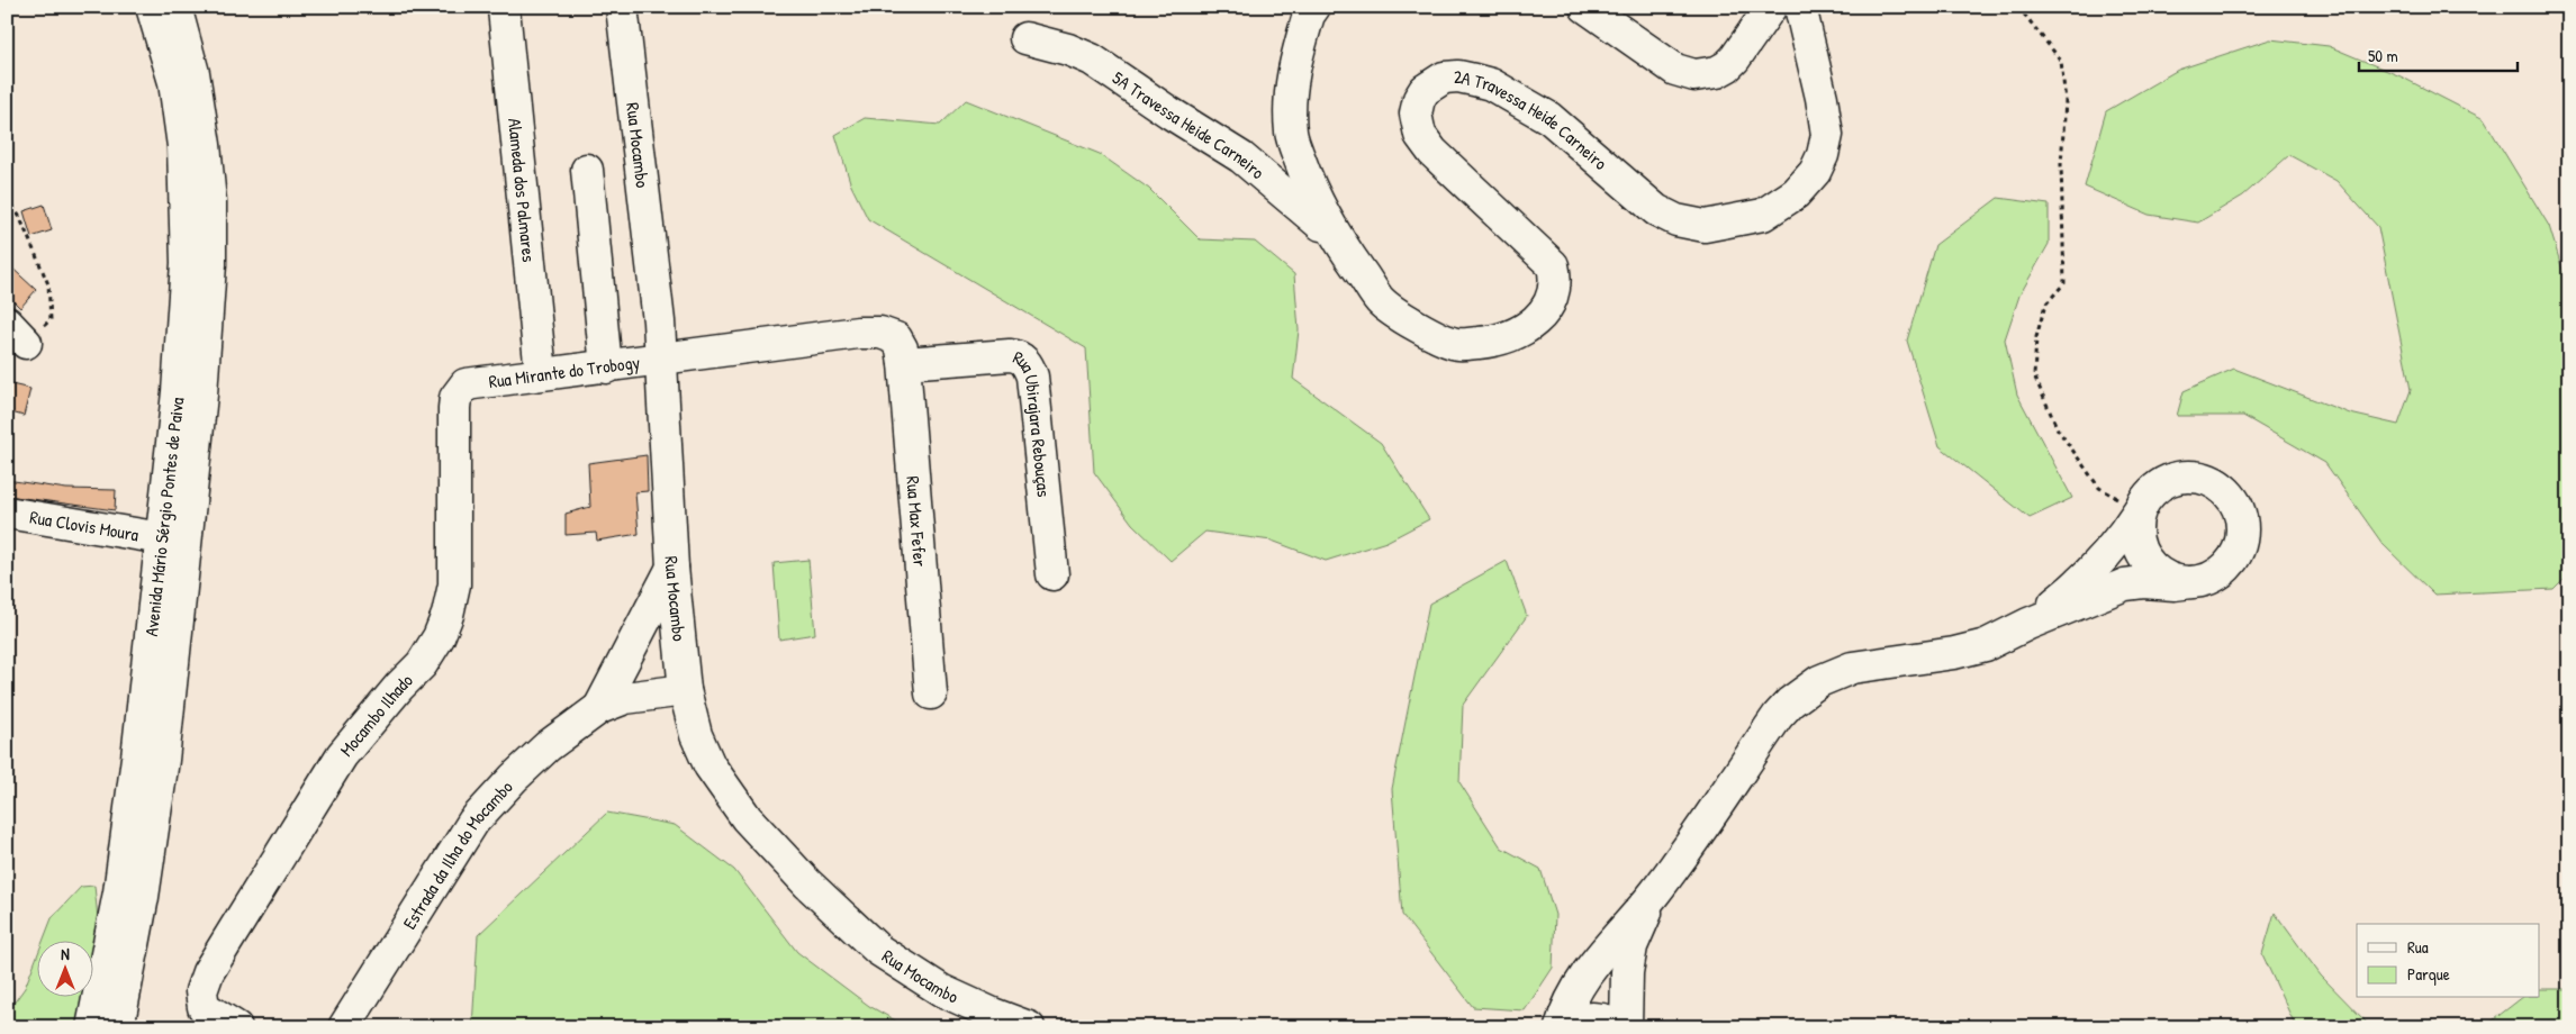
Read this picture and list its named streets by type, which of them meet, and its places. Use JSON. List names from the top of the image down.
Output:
{
  "streets": {
    "street": [
      "2A Travessa Heide Carneiro",
      "5A Travessa Heide Carneiro",
      "Rua Mocambo",
      "Alameda dos Palmares",
      "Rua Mirante do Trobogy",
      "Rua Ubirajara Rebouças",
      "Avenida Mário Sérgio Pontes de Paiva",
      "Rua Max Fefer",
      "Rua Clovis Moura",
      "Mocambo Ilhado",
      "Estrada da Ilha do Mocambo"
    ]
  },
  "crossings": [
    ["2A Travessa Heide Carneiro", "5A Travessa Heide Carneiro"],
    ["Rua Mocambo", "Rua Mirante do Trobogy"],
    ["Rua Mocambo", "Estrada da Ilha do Mocambo"],
    ["Alameda dos Palmares", "Rua Mirante do Trobogy"],
    ["Rua Mirante do Trobogy", "Mocambo Ilhado"],
    ["Rua Ubirajara Rebouças", "Rua Max Fefer"],
    ["Avenida Mário Sérgio Pontes de Paiva", "Rua Clovis Moura"]
  ],
  "legend": ["Rua", "Parque"],
  "scale_bar": "50 m",
  "north": "top"
}
